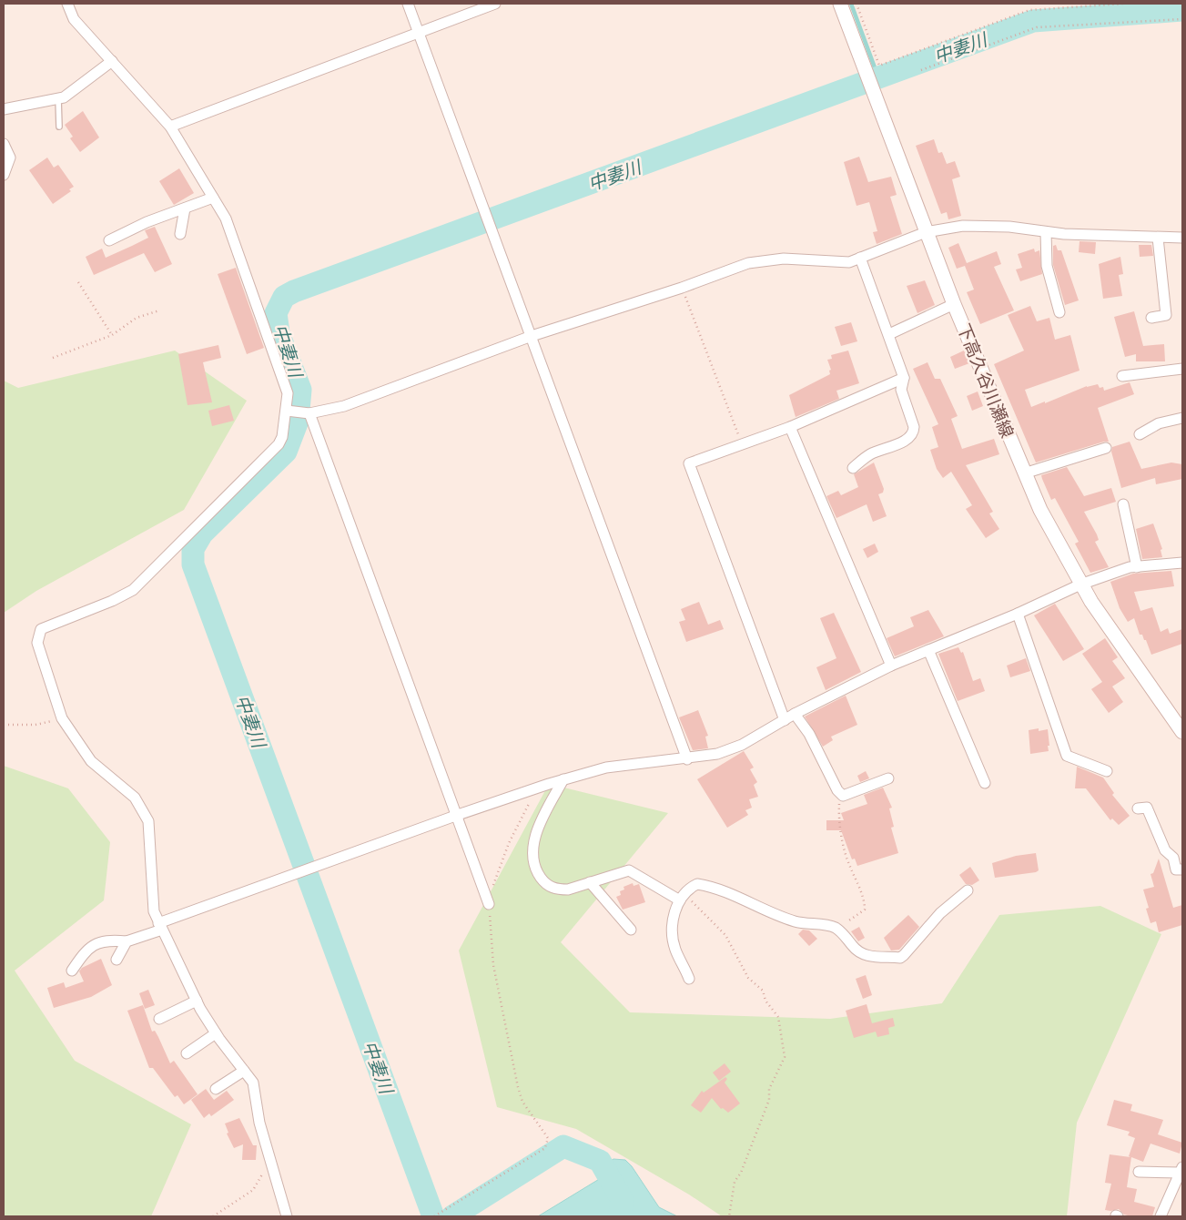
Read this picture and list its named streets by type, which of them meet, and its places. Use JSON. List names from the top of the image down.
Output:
{
  "streets": {
    "main road": ["下高久谷川瀬線"]
  },
  "water": ["中妻川"]
}
